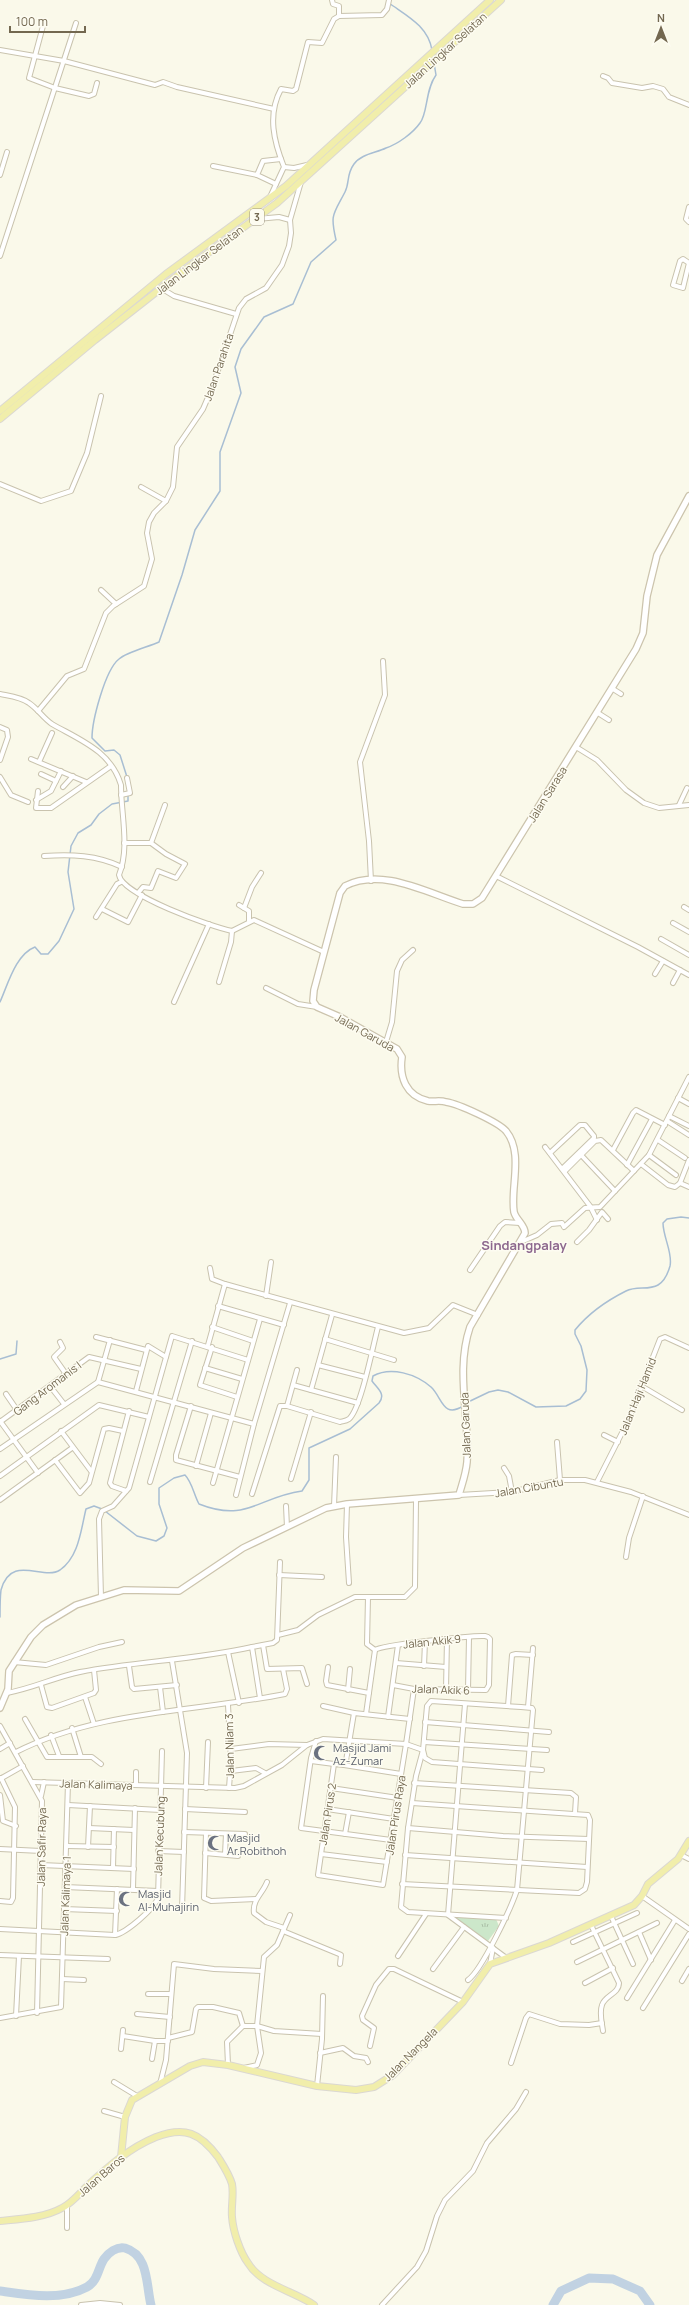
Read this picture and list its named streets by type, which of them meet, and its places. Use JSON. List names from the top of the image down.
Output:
{
  "streets": {
    "main road": [
      "Jalan Lingkar Selatan",
      "3",
      "Jalan Nangela",
      "Jalan Baros"
    ],
    "street": [
      "Jalan Parahita",
      "Jalan Sarasa",
      "Jalan Garuda",
      "Gang Aromanis I",
      "Jalan Haji Hamid",
      "Jalan Cibuntu",
      "Jalan Akik 9",
      "Jalan Akik 6",
      "Jalan Nilam 3",
      "Jalan Kalimaya",
      "Jalan Pirus 2",
      "Jalan Pirus Raya",
      "Jalan Kecubung",
      "Jalan Safir Raya",
      "Jalan Kalimaya 1"
    ]
  },
  "crossings": [
    ["Jalan Lingkar Selatan", "Jalan Parahita"],
    ["Jalan Garuda", "Jalan Cibuntu"],
    ["Jalan Haji Hamid", "Jalan Cibuntu"],
    ["Jalan Akik 9", "Jalan Akik 6"],
    ["Jalan Akik 6", "Jalan Pirus Raya"],
    ["Jalan Nilam 3", "Jalan Kalimaya"],
    ["Jalan Kalimaya", "Jalan Kecubung"],
    ["Jalan Kalimaya", "Jalan Safir Raya"],
    ["Jalan Kalimaya", "Jalan Kalimaya 1"],
    ["Jalan Pirus 2", "Jalan Pirus Raya"],
    ["Jalan Safir Raya", "Jalan Kalimaya 1"],
    ["Jalan Nangela", "Jalan Baros"]
  ],
  "districts": ["Sindangpalay"],
  "places": {
    "mosque": ["Masjid Jami Az-Zumar", "Masjid Ar.Robithoh", "Masjid Al-Muhajirin"]
  },
  "scale_bar": "100 m",
  "north": "top"
}
